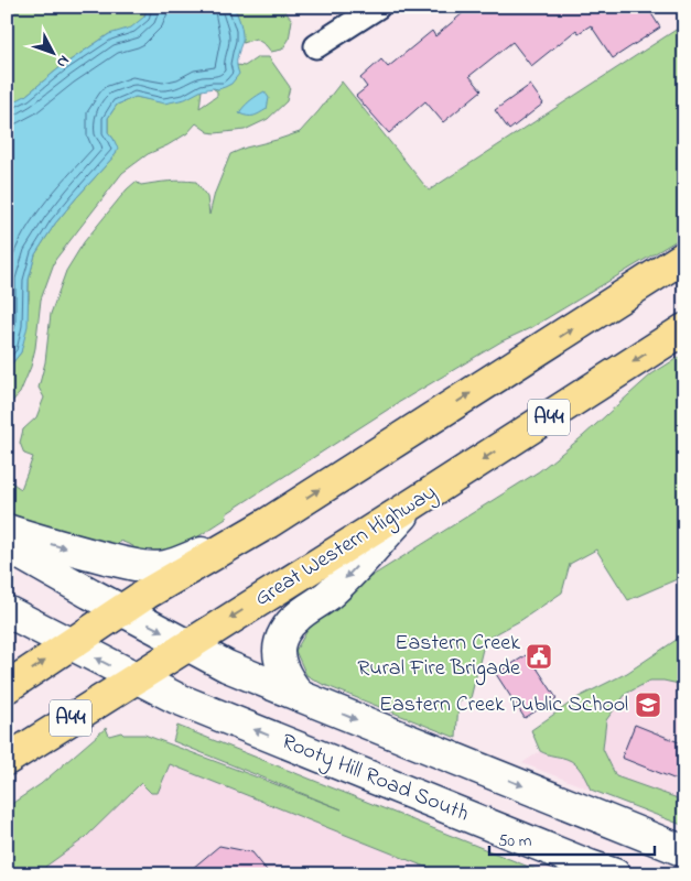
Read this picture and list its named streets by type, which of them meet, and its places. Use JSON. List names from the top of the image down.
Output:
{
  "streets": {
    "highway": ["A44", "Great Western Highway"],
    "main road": ["Rooty Hill Road South"]
  },
  "crossings": [
    ["Great Western Highway", "Rooty Hill Road South"]
  ],
  "places": {
    "public building": ["Eastern Creek Rural Fire Brigade"],
    "school or university": ["Eastern Creek Public School"]
  },
  "scale_bar": "50 m",
  "north": "bottom right"
}
